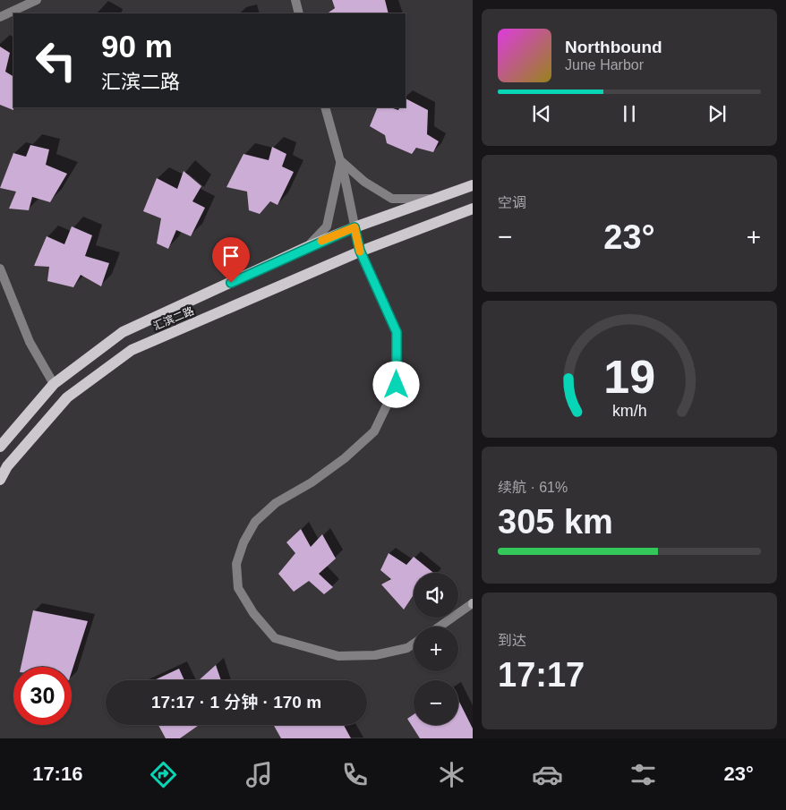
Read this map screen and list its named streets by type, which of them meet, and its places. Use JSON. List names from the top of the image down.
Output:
{
  "streets": {
    "main road": ["汇滨二路"]
  },
  "page": {
    "turn": ["90 m", "汇滨二路"],
    "song": ["Northbound", "June Harbor"],
    "tile": [
      "空调",
      ["续航 · 61%", "305 km"],
      ["到达", "17:17"]
    ],
    "heat": ["−", "23°", "+"],
    "map_buttons": ["+", "−"],
    "limit": "30",
    "trip": "17:17 · 1 分钟 · 170 m",
    "tabs": ["17:16", "23°"],
    "gauge": ["19", "km/h"]
  }
}
